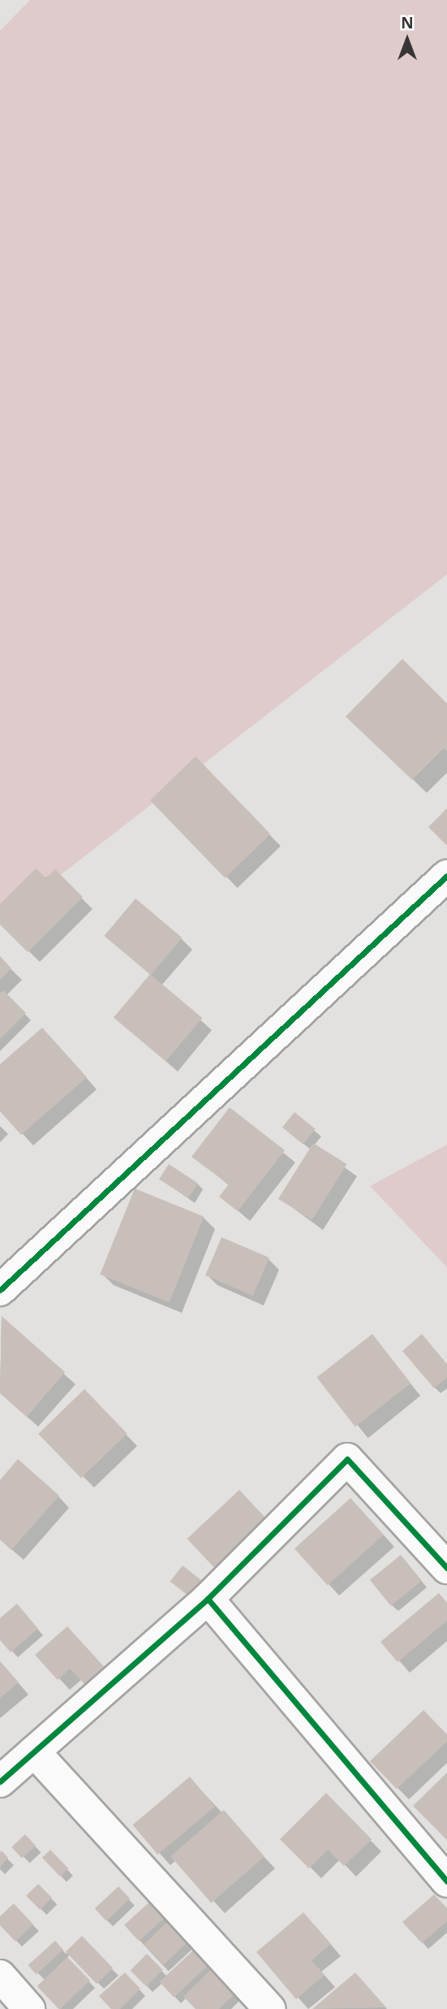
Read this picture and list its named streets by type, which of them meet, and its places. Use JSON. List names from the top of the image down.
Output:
{
  "north": "top"
}
